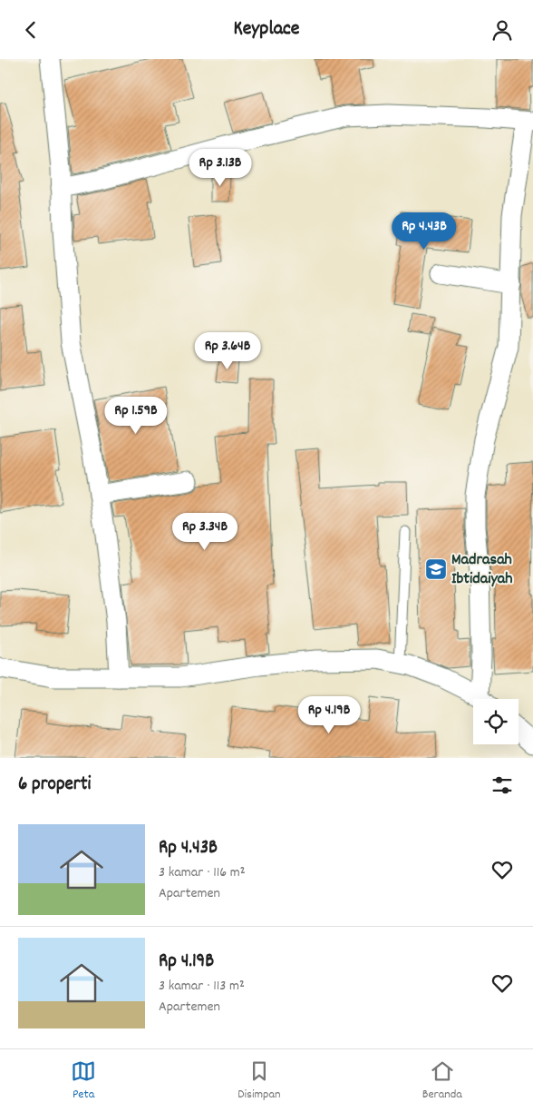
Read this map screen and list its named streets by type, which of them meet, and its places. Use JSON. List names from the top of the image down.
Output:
{
  "places": {
    "school or university": ["Madrasah Ibtidaiyah"]
  },
  "page": {
    "header": "Keyplace",
    "price": [
      "Rp 3.13B",
      "Rp 4.43B",
      "Rp 3.64B",
      "Rp 1.59B",
      "Rp 3.34B",
      "Rp 4.19B"
    ],
    "heading": "6 properti",
    "list": [
      {
        "name": "Rp 4.43B",
        "note": "3 kamar · 116 m² · Apartemen"
      },
      {
        "name": "Rp 4.19B",
        "note": "3 kamar · 113 m² · Apartemen"
      }
    ],
    "tabs": ["Peta", "Disimpan", "Beranda"]
  }
}
